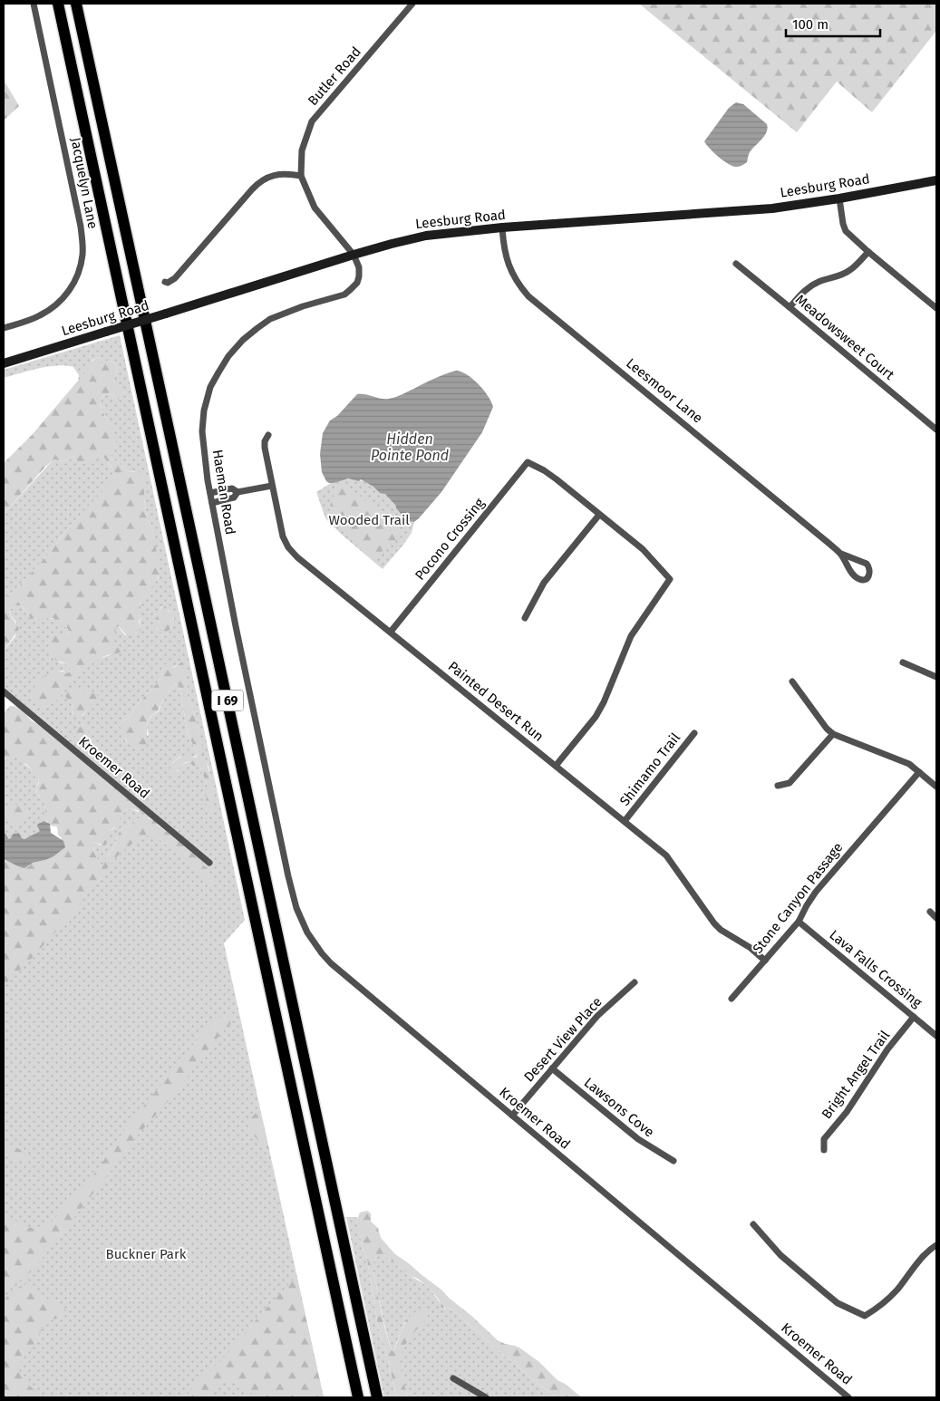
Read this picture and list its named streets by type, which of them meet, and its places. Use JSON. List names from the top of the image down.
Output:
{
  "streets": {
    "highway": ["I 69"],
    "main road": ["Leesburg Road"],
    "street": [
      "Butler Road",
      "Jacquelyn Lane",
      "Meadowsweet Court",
      "Leesmoor Lane",
      "Haeman Road",
      "Pocono Crossing",
      "Painted Desert Run",
      "Kroemer Road",
      "Shimamo Trail",
      "Stone Canyon Passage",
      "Lava Falls Crossing",
      "Desert View Place",
      "Bright Angel Trail",
      "Lawsons Cove"
    ]
  },
  "crossings": [
    ["Butler Road", "Leesburg Road"],
    ["Butler Road", "Haeman Road"],
    ["Leesburg Road", "Leesmoor Lane"],
    ["Leesburg Road", "Haeman Road"],
    ["Haeman Road", "Kroemer Road"],
    ["Pocono Crossing", "Painted Desert Run"],
    ["Painted Desert Run", "Shimamo Trail"],
    ["Painted Desert Run", "Stone Canyon Passage"],
    ["Kroemer Road", "Desert View Place"],
    ["Stone Canyon Passage", "Lava Falls Crossing"],
    ["Lava Falls Crossing", "Bright Angel Trail"],
    ["Desert View Place", "Lawsons Cove"]
  ],
  "water": ["Hidden Pointe Pond"],
  "parks": ["Wooded Trail", "Buckner Park"],
  "scale_bar": "100 m"
}
